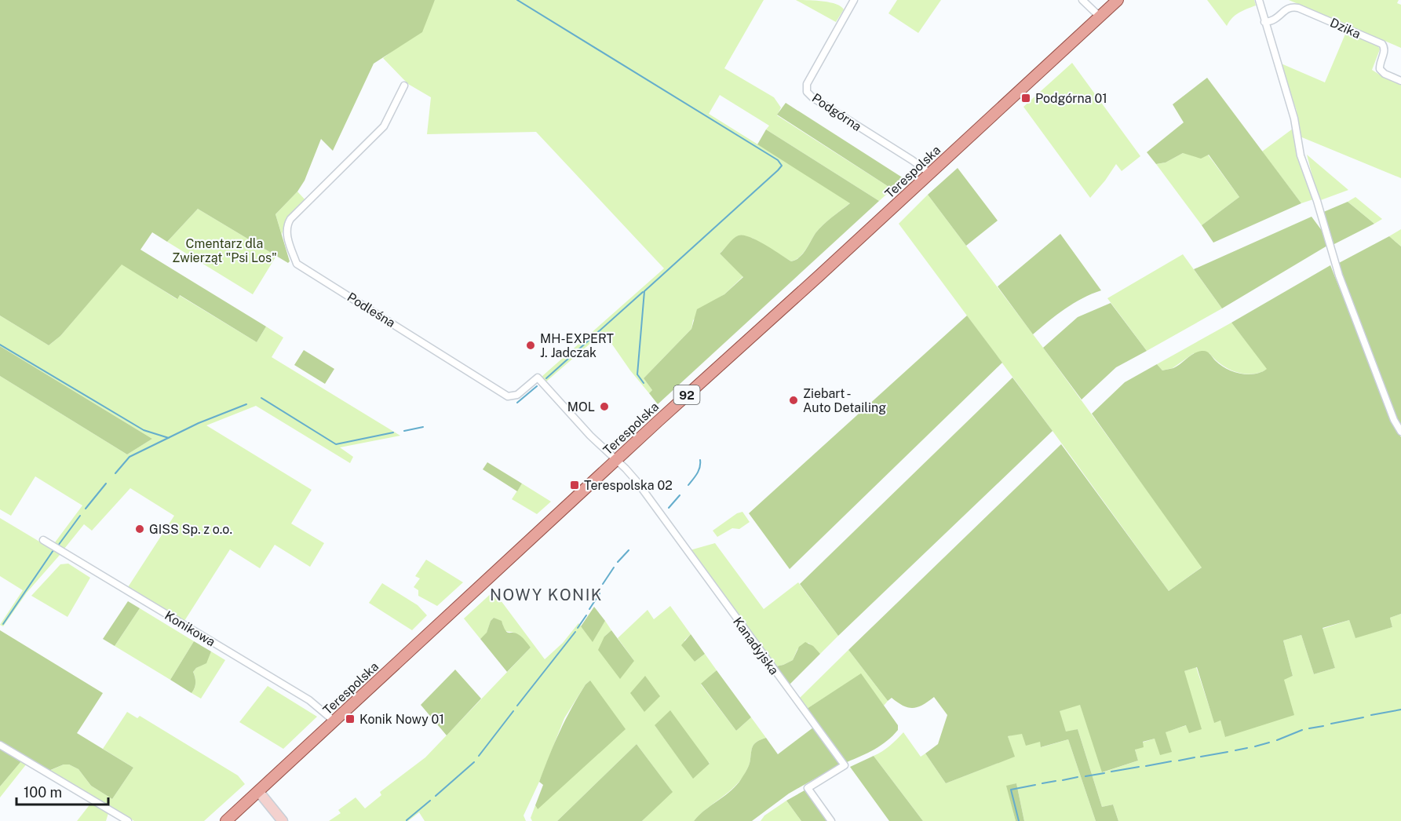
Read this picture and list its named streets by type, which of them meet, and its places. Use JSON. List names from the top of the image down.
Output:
{
  "streets": {
    "main road": ["Terespolska", "92"],
    "street": [
      "Dzika",
      "Podgórna",
      "Podleśna",
      "Konikowa",
      "Kanadyjska"
    ]
  },
  "crossings": [
    ["Podgórna", "Terespolska"],
    ["Terespolska", "Podleśna"],
    ["Terespolska", "Konikowa"],
    ["Terespolska", "Kanadyjska"],
    ["Podleśna", "Kanadyjska"]
  ],
  "districts": ["NOWY KONIK"],
  "parks": ["Cmentarz dla Zwierząt \"Psi Los\""],
  "places": {
    "transit": ["Podgórna 01", "Terespolska 02", "Konik Nowy 01"],
    "other": [
      "MH-EXPERT J. Jadczak",
      "Ziebart - Auto Detailing",
      "MOL",
      "GISS Sp. z o.o."
    ]
  },
  "scale_bar": "100 m"
}
